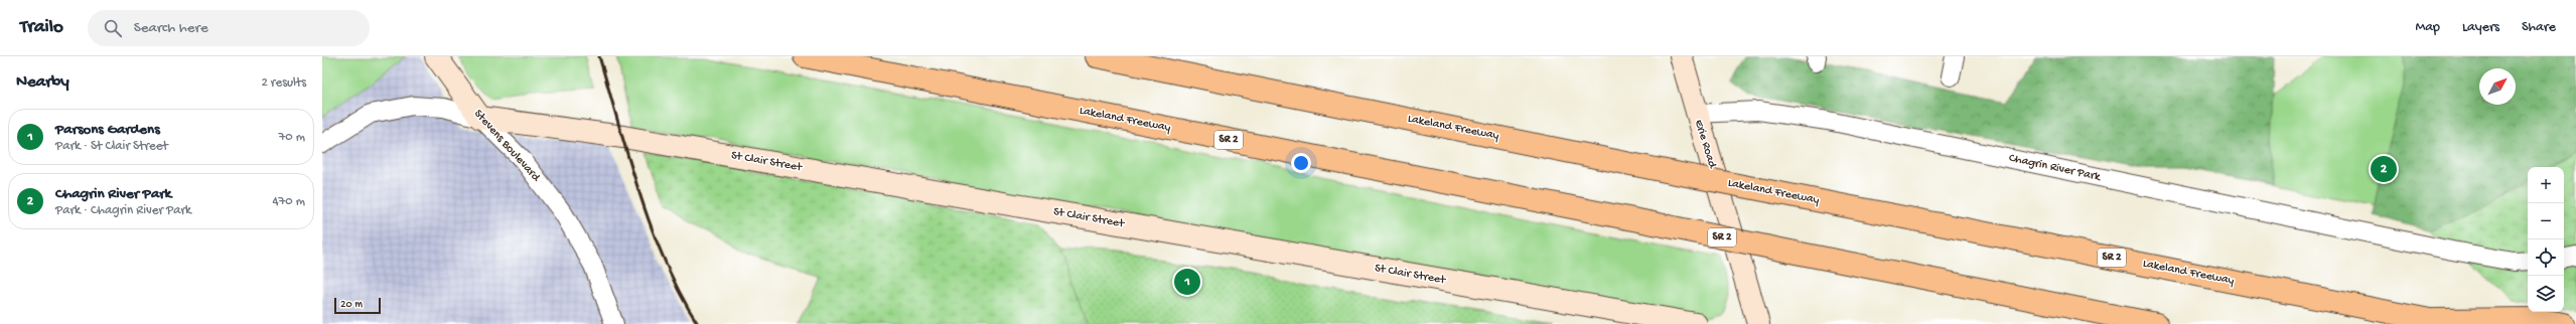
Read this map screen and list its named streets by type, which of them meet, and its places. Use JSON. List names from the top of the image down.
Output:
{
  "streets": {
    "highway": ["Lakeland Freeway", "SR 2"],
    "street": [
      "Erie Road",
      "Stevens Boulevard",
      "St Clair Street",
      "Chagrin River Park"
    ]
  },
  "crossings": [
    ["Erie Road", "Chagrin River Park"],
    ["Stevens Boulevard", "St Clair Street"]
  ],
  "scale_bar": "20 m",
  "north": "top right",
  "page": {
    "header": "Trailo",
    "search": "Search here",
    "nav": ["Map", "Layers", "Share"],
    "heading": ["Nearby", "2 results"],
    "list": [
      {
        "mark": "1",
        "name": "Parsons Gardens",
        "note": "Park · St Clair Street",
        "value": "70 m"
      },
      {
        "mark": "2",
        "name": "Chagrin River Park",
        "note": "Park · Chagrin River Park",
        "value": "470 m"
      }
    ],
    "pins": ["2", "1"],
    "map_buttons": ["+", "−"],
    "scale": "20 m"
  }
}
